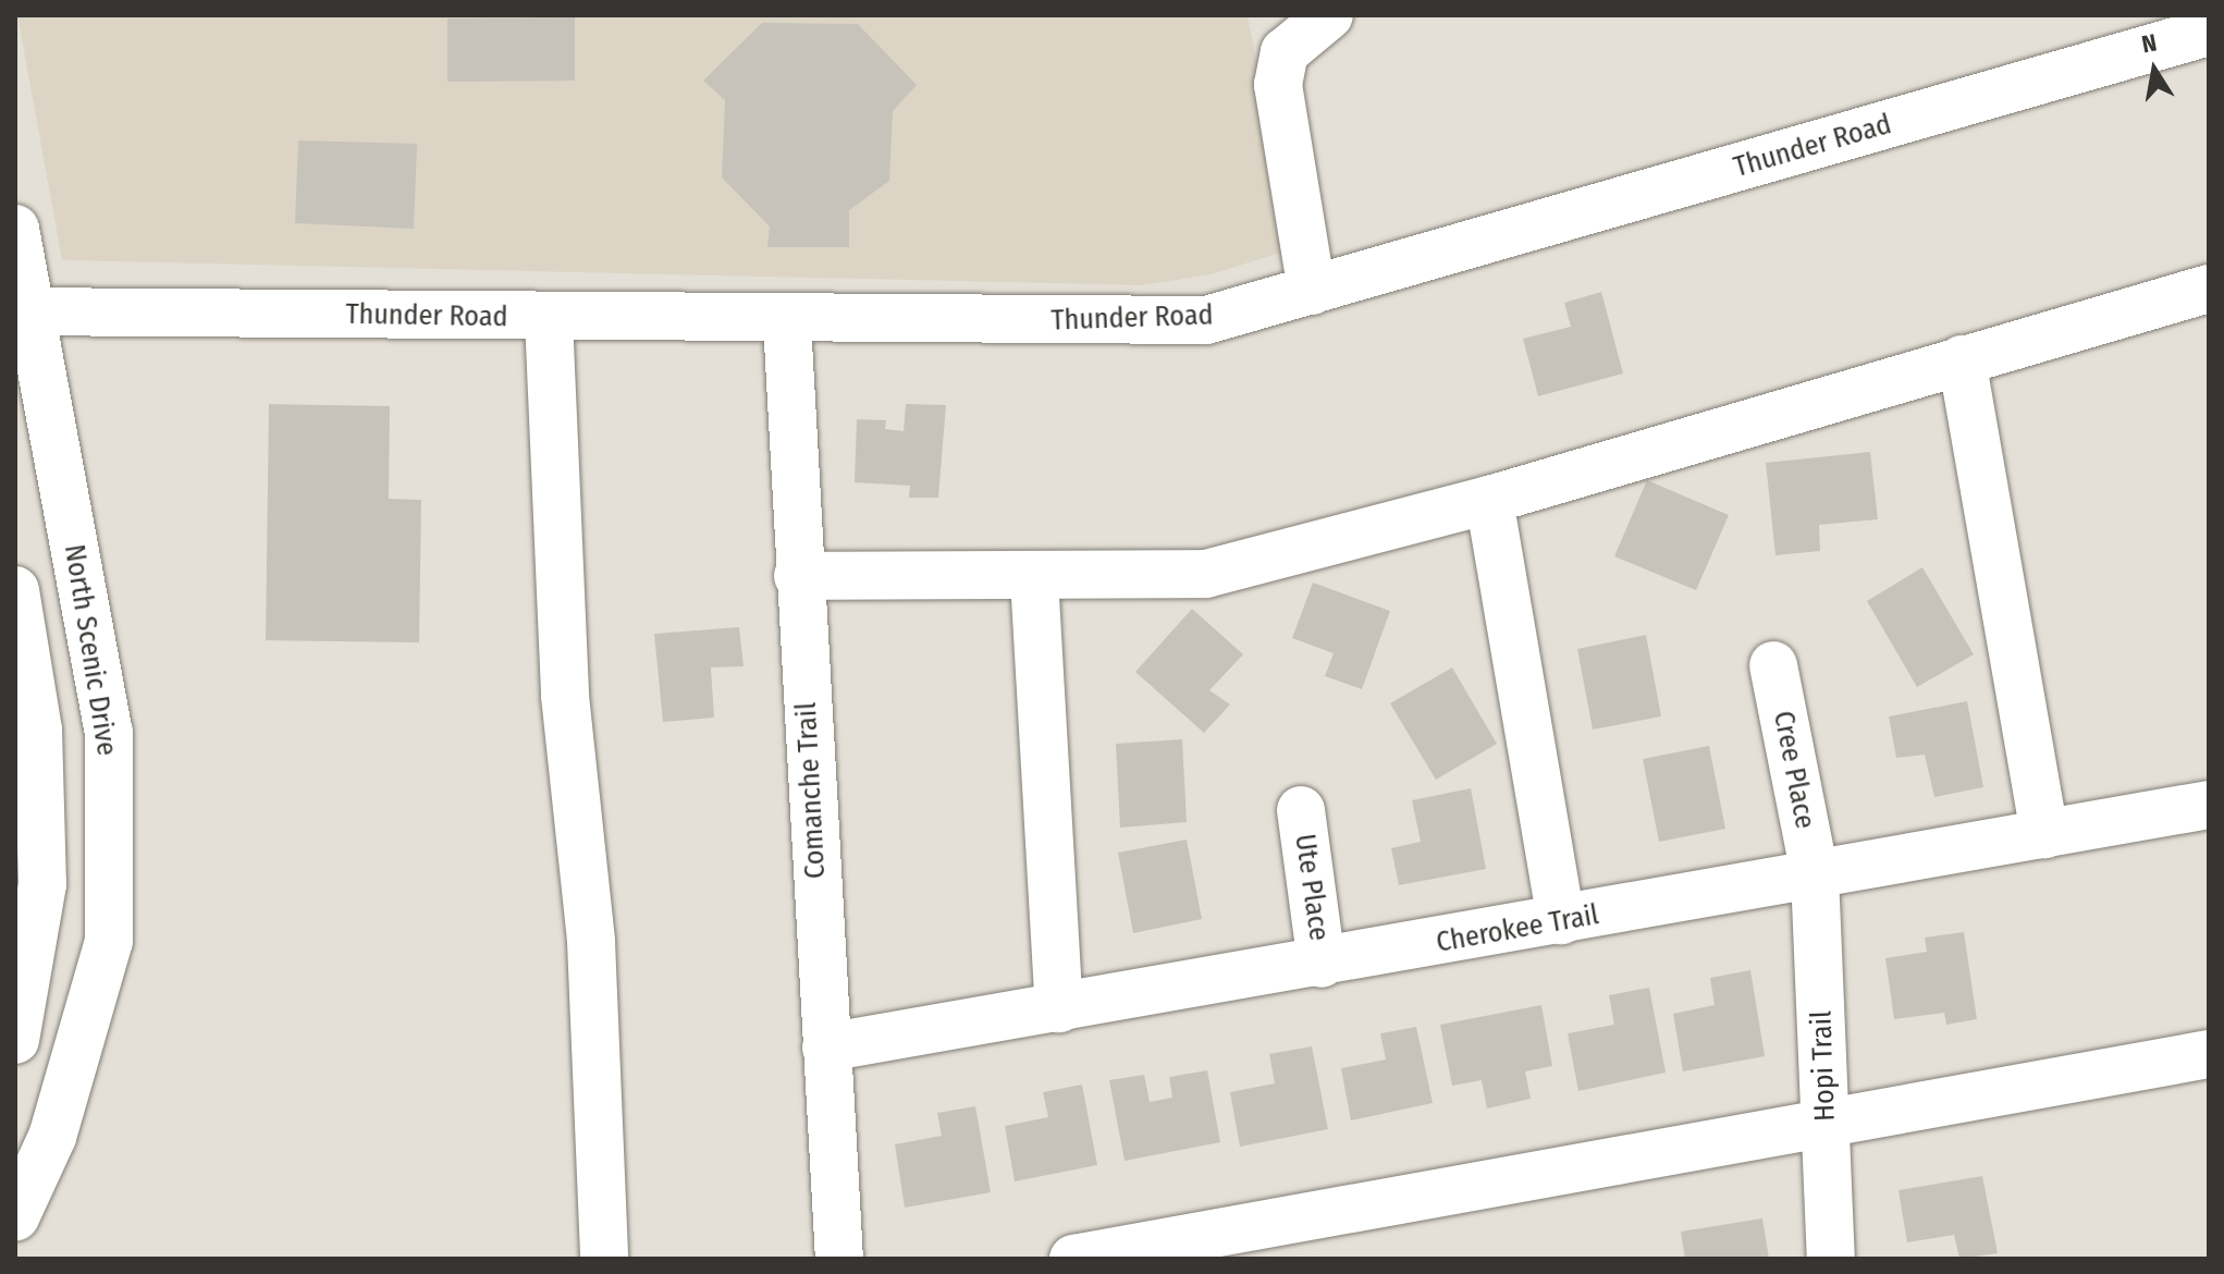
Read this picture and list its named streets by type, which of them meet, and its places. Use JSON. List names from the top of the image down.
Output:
{
  "streets": {
    "street": [
      "Thunder Road",
      "North Scenic Drive",
      "Cree Place",
      "Comanche Trail",
      "Ute Place",
      "Cherokee Trail",
      "Hopi Trail"
    ]
  },
  "crossings": [
    ["Thunder Road", "North Scenic Drive"],
    ["Thunder Road", "Comanche Trail"],
    ["Cree Place", "Cherokee Trail"],
    ["Cree Place", "Hopi Trail"],
    ["Comanche Trail", "Cherokee Trail"],
    ["Ute Place", "Cherokee Trail"],
    ["Cherokee Trail", "Hopi Trail"]
  ],
  "north": "top"
}
